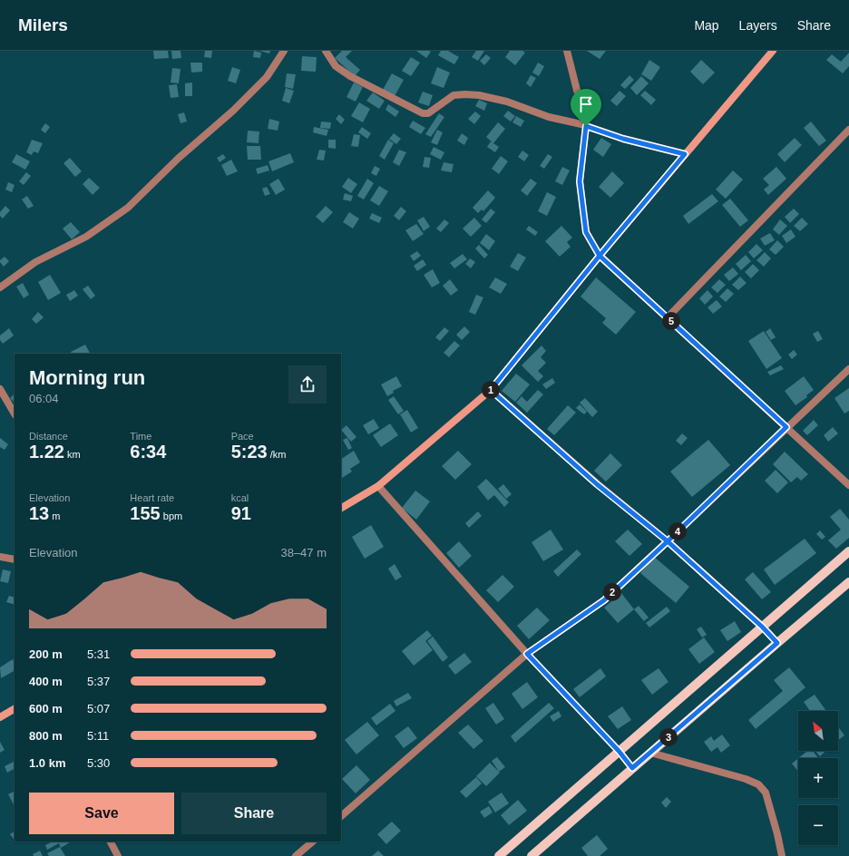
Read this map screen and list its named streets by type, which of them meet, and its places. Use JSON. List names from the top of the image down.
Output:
{
  "north": "top left",
  "page": {
    "header": "Milers",
    "nav": ["Map", "Layers", "Share"],
    "pins": [
      "5",
      "1",
      "4",
      "2",
      "3"
    ],
    "heading": ["Morning run", "06:04"],
    "stats": [
      ["Distance", "1.22 km"],
      ["Time", "6:34"],
      ["Pace", "5:23 /km"],
      ["Elevation", "13 m"],
      ["Heart rate", "155 bpm"],
      ["kcal", "91"]
    ],
    "chart": ["Elevation", "38–47 m"],
    "list": [
      {
        "name": "200 m",
        "note": "5:31"
      },
      {
        "name": "400 m",
        "note": "5:37"
      },
      {
        "name": "600 m",
        "note": "5:07"
      },
      {
        "name": "800 m",
        "note": "5:11"
      },
      {
        "name": "1.0 km",
        "note": "5:30"
      }
    ],
    "map_buttons": ["+", "−"],
    "buttons": ["Save", "Share"]
  }
}
